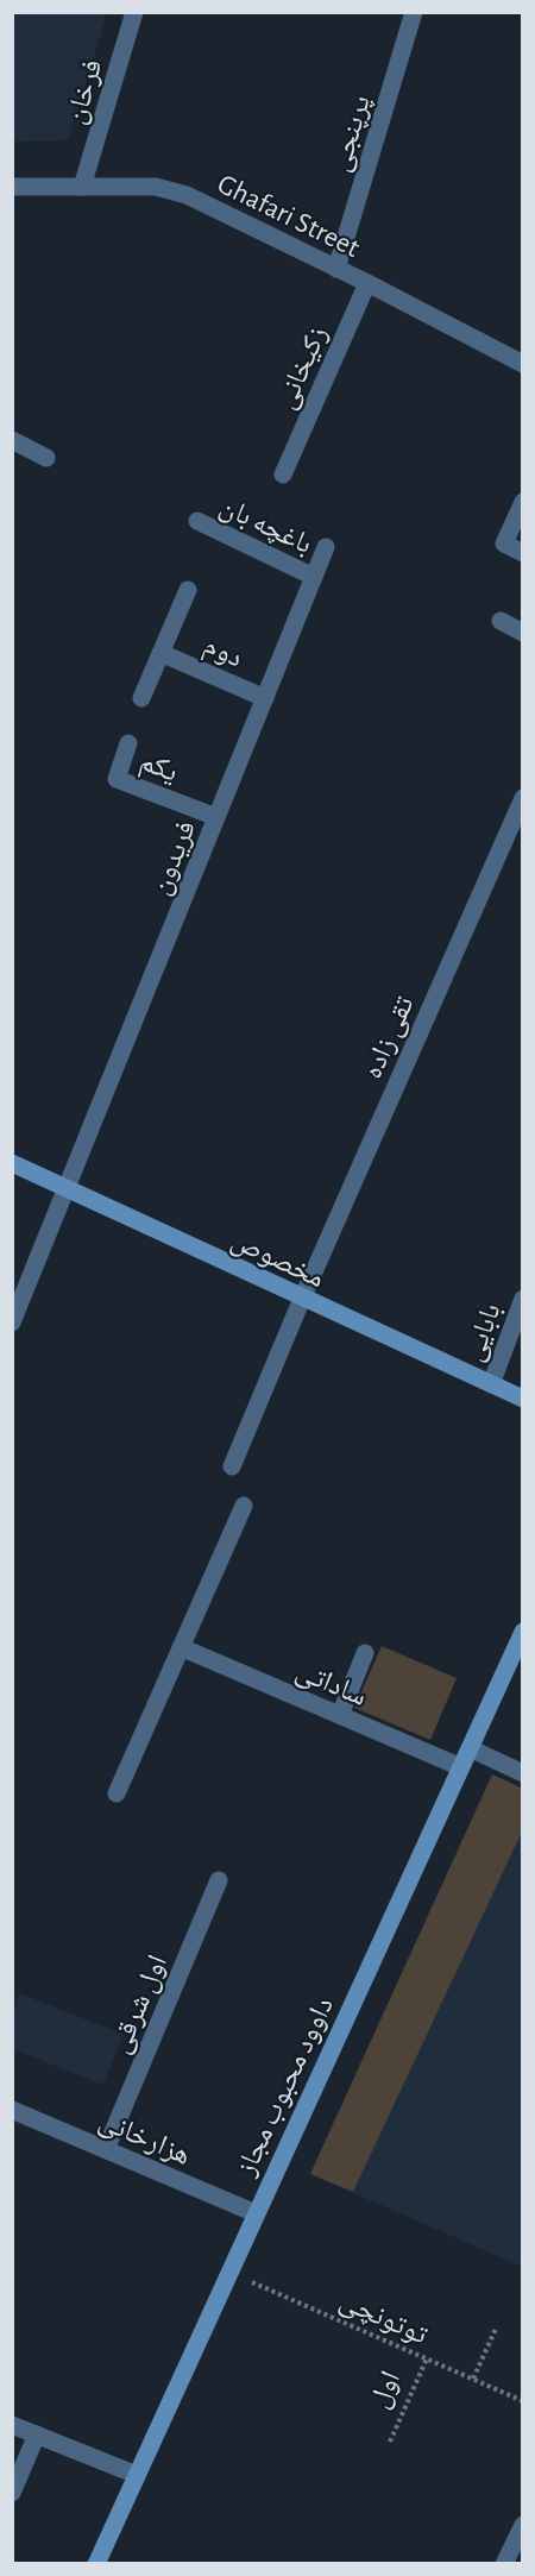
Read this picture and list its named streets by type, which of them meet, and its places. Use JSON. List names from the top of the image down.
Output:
{
  "streets": {
    "main road": ["مخصوص", "داوود محبوب مجاز"],
    "street": [
      "فرخان",
      "پرپنجی",
      "Ghafari Street",
      "زکیخانی",
      "باغچه بان",
      "دوم",
      "یکم",
      "فریدون",
      "تقی زاده",
      "بابایی",
      "ساداتی",
      "اول شرقی",
      "هزارخانی"
    ],
    "path": ["توتونچی", "اول"]
  },
  "crossings": [
    ["فرخان", "Ghafari Street"],
    ["پرپنجی", "Ghafari Street"],
    ["Ghafari Street", "زکیخانی"],
    ["باغچه بان", "فریدون"],
    ["دوم", "فریدون"],
    ["یکم", "فریدون"],
    ["فریدون", "مخصوص"],
    ["تقی زاده", "مخصوص"],
    ["مخصوص", "بابایی"],
    ["ساداتی", "داوود محبوب مجاز"],
    ["اول شرقی", "هزارخانی"],
    ["داوود محبوب مجاز", "هزارخانی"],
    ["داوود محبوب مجاز", "توتونچی"],
    ["توتونچی", "اول"]
  ]
}
